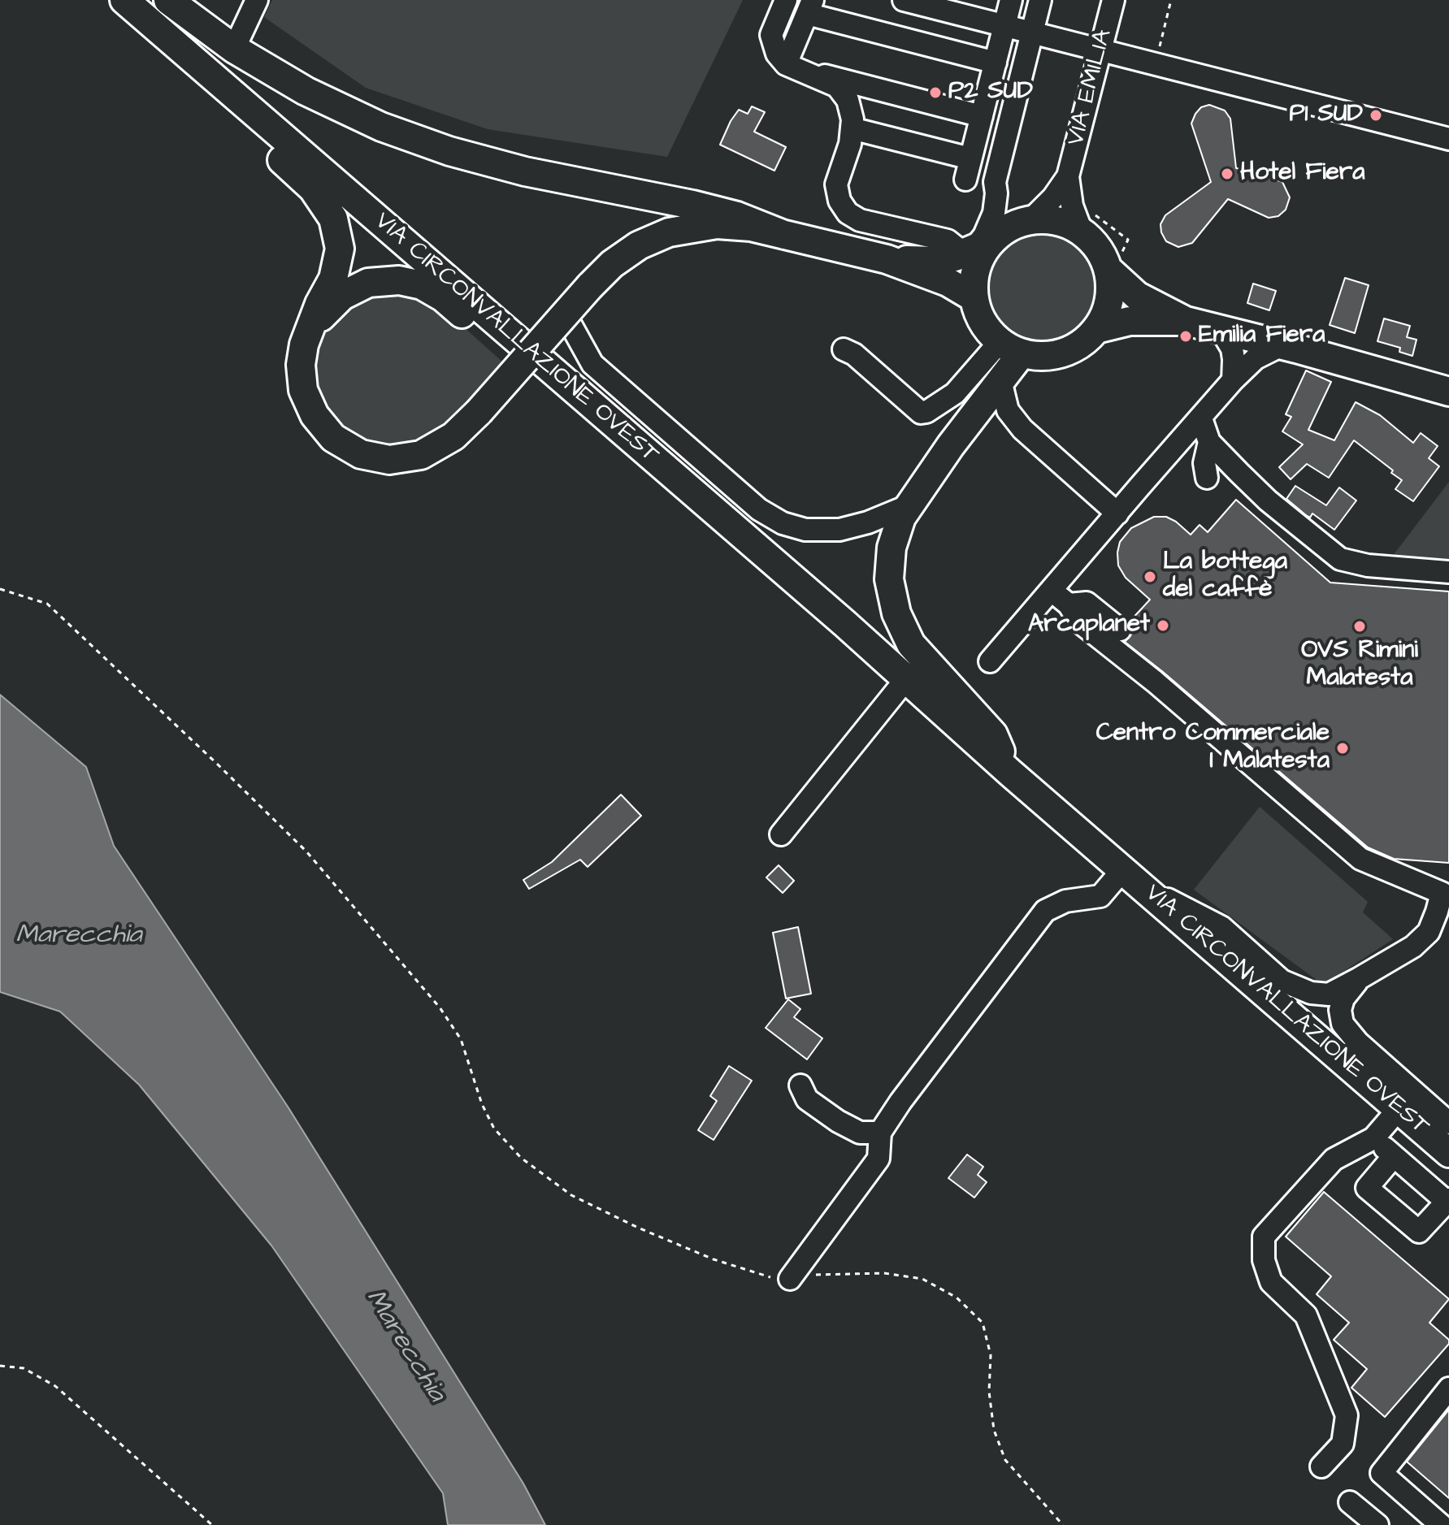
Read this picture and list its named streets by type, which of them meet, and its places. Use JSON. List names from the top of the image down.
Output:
{
  "streets": {
    "main road": ["VIA CIRCONVALLAZIONE OVEST"],
    "street": ["VIA EMILIA"]
  },
  "water": ["Marecchia"],
  "places": [
    "P2 SUD",
    "P1 SUD",
    "Hotel Fiera",
    "Emilia Fiera",
    "La bottega del caffè",
    "Arcaplanet",
    "OVS Rimini Malatesta",
    "Centro Commerciale I Malatesta"
  ]
}
